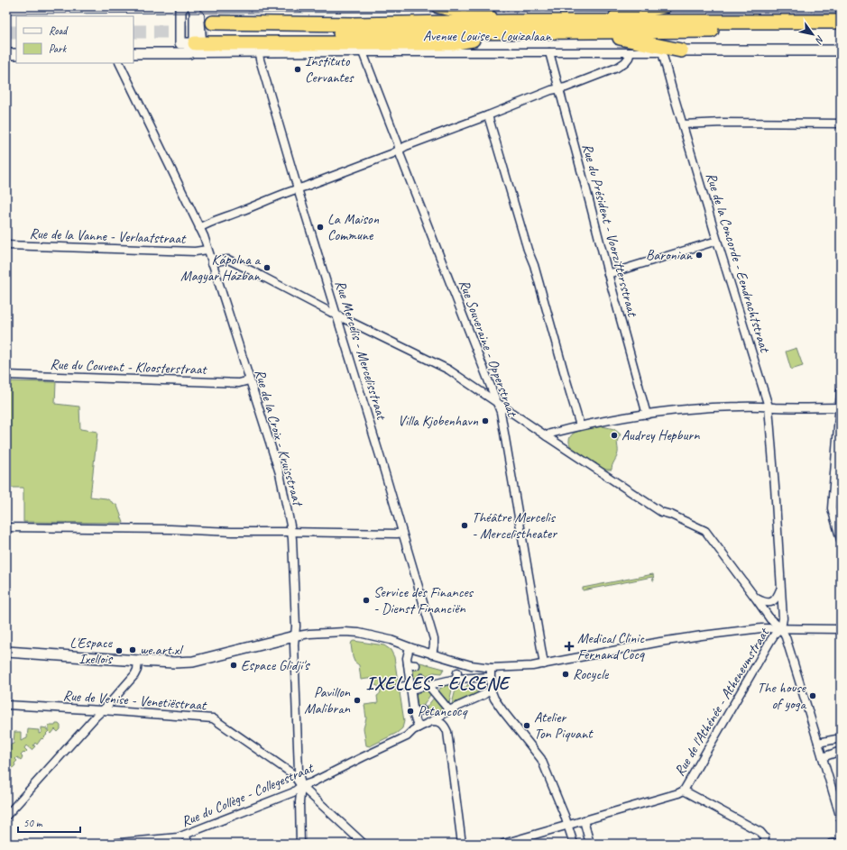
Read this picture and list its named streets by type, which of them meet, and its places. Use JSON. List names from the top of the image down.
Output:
{
  "streets": {
    "highway": ["Avenue Louise - Louizalaan"],
    "street": [
      "Rue du Président - Voorzittersstraat",
      "Rue de la Vanne - Verlaatstraat",
      "Rue de la Concorde - Eendrachtstraat",
      "Rue Souveraine - Opperstraat",
      "Rue Mercelis - Mercelisstraat",
      "Rue du Couvent - Kloosterstraat",
      "Rue de la Croix - Kruisstraat",
      "Rue de Venise - Venetiëstraat",
      "Rue de l'Athénée - Atheneumstraat",
      "Rue du Collège - Collegestraat"
    ]
  },
  "crossings": [
    ["Avenue Louise - Louizalaan", "Rue du Président - Voorzittersstraat"],
    ["Avenue Louise - Louizalaan", "Rue de la Concorde - Eendrachtstraat"],
    ["Avenue Louise - Louizalaan", "Rue Souveraine - Opperstraat"],
    ["Avenue Louise - Louizalaan", "Rue Mercelis - Mercelisstraat"],
    ["Rue de la Vanne - Verlaatstraat", "Rue de la Croix - Kruisstraat"],
    ["Rue de la Concorde - Eendrachtstraat", "Rue de l'Athénée - Atheneumstraat"],
    ["Rue du Couvent - Kloosterstraat", "Rue de la Croix - Kruisstraat"],
    ["Rue de la Croix - Kruisstraat", "Rue de Venise - Venetiëstraat"],
    ["Rue de la Croix - Kruisstraat", "Rue du Collège - Collegestraat"],
    ["Rue de Venise - Venetiëstraat", "Rue du Collège - Collegestraat"]
  ],
  "districts": ["IXELLES - ELSENE"],
  "places": {
    "other": [
      "Instituto Cervantes",
      "La Maison Commune",
      "Baronian",
      "Kápolna a Magyar Házban",
      "Villa Kjobenhavn",
      "Audrey Hepburn",
      "Théâtre Mercelis - Mercelistheater",
      "Service des Finances - Dienst Financiën",
      "we.art.xl",
      "L'Espace Ixellois",
      "Espace Glidji's",
      "Rocycle",
      "The house of yoga",
      "Pavillon Malibran",
      "Petancocq",
      "Atelier Ton Piquant"
    ],
    "health": ["Medical Clinic Fernand Cocq"]
  },
  "legend": ["Road", "Park"],
  "scale_bar": "50 m",
  "north": "bottom right"
}
